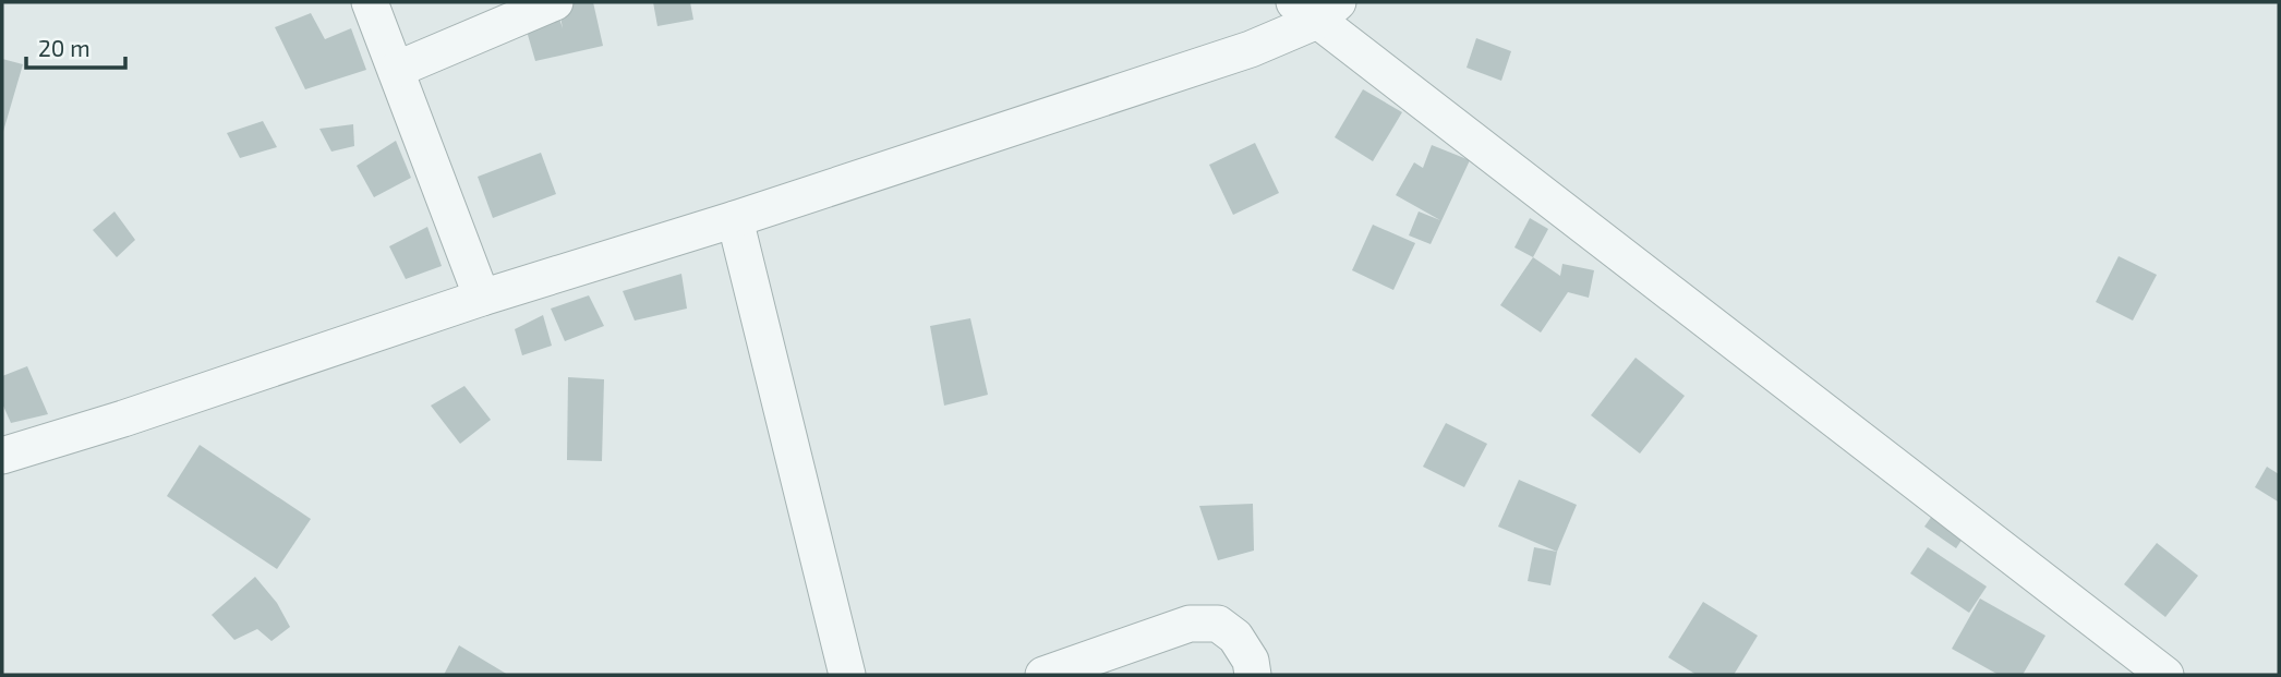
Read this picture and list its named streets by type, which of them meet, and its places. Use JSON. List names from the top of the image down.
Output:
{
  "scale_bar": "20 m"
}
